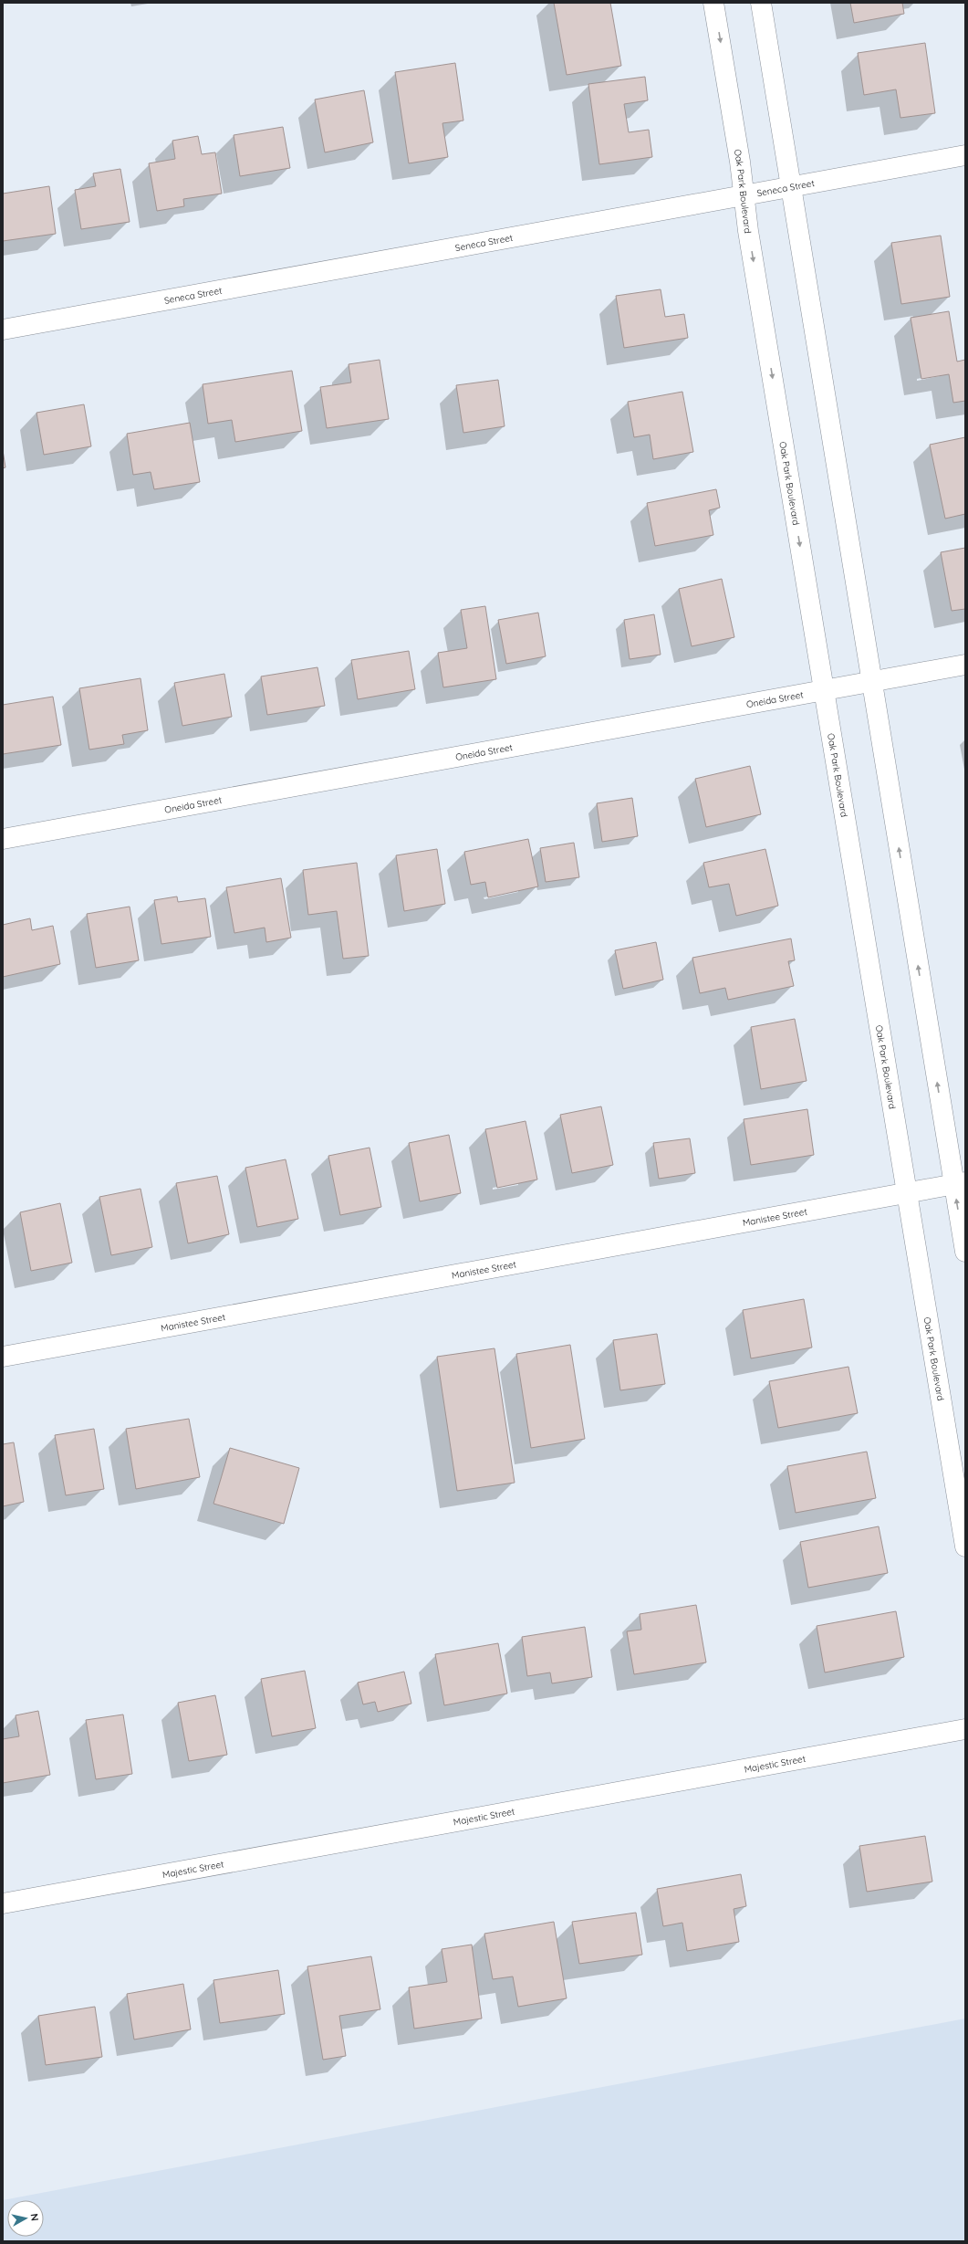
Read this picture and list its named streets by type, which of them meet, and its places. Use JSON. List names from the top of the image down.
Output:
{
  "streets": {
    "street": [
      "Seneca Street",
      "Oak Park Boulevard",
      "Oneida Street",
      "Manistee Street",
      "Majestic Street"
    ]
  },
  "crossings": [
    ["Seneca Street", "Oak Park Boulevard"],
    ["Oak Park Boulevard", "Oneida Street"],
    ["Oak Park Boulevard", "Manistee Street"]
  ],
  "north": "right"
}
